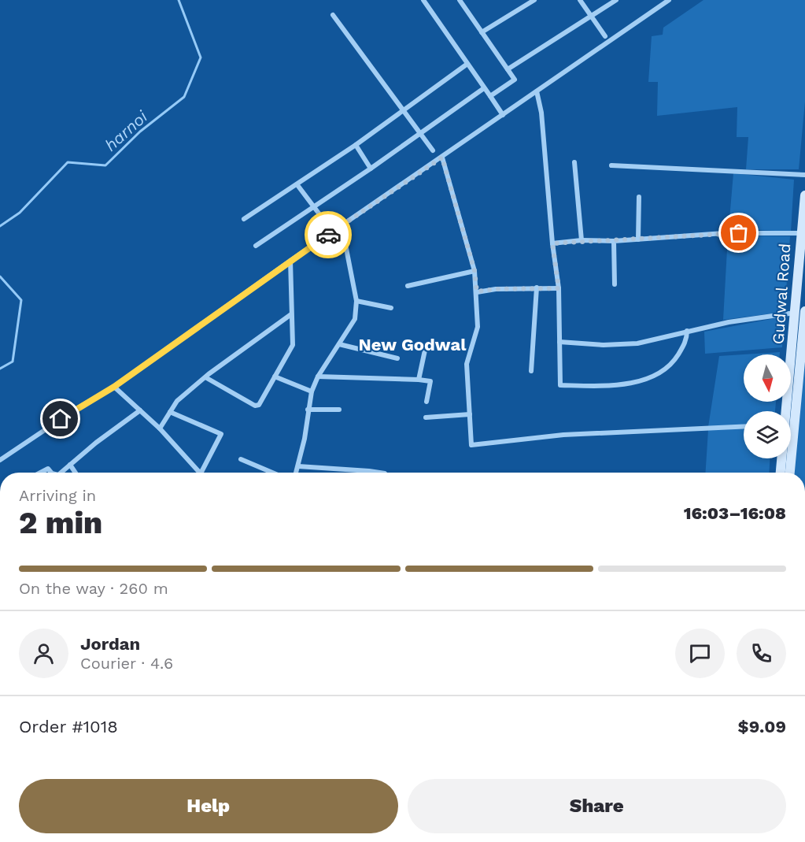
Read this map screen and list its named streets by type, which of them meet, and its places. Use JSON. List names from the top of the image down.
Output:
{
  "streets": {
    "main road": ["Gudwal Road"]
  },
  "districts": ["New Godwal"],
  "water": ["harnoi"],
  "north": "bottom",
  "page": {
    "heading": ["2 min", "Arriving in", "16:03–16:08"],
    "panel": [
      "Jordan",
      "Courier · 4.6",
      "Order #1018",
      "$9.09"
    ],
    "bar": "On the way · 260 m",
    "buttons": ["Help", "Share"]
  }
}
